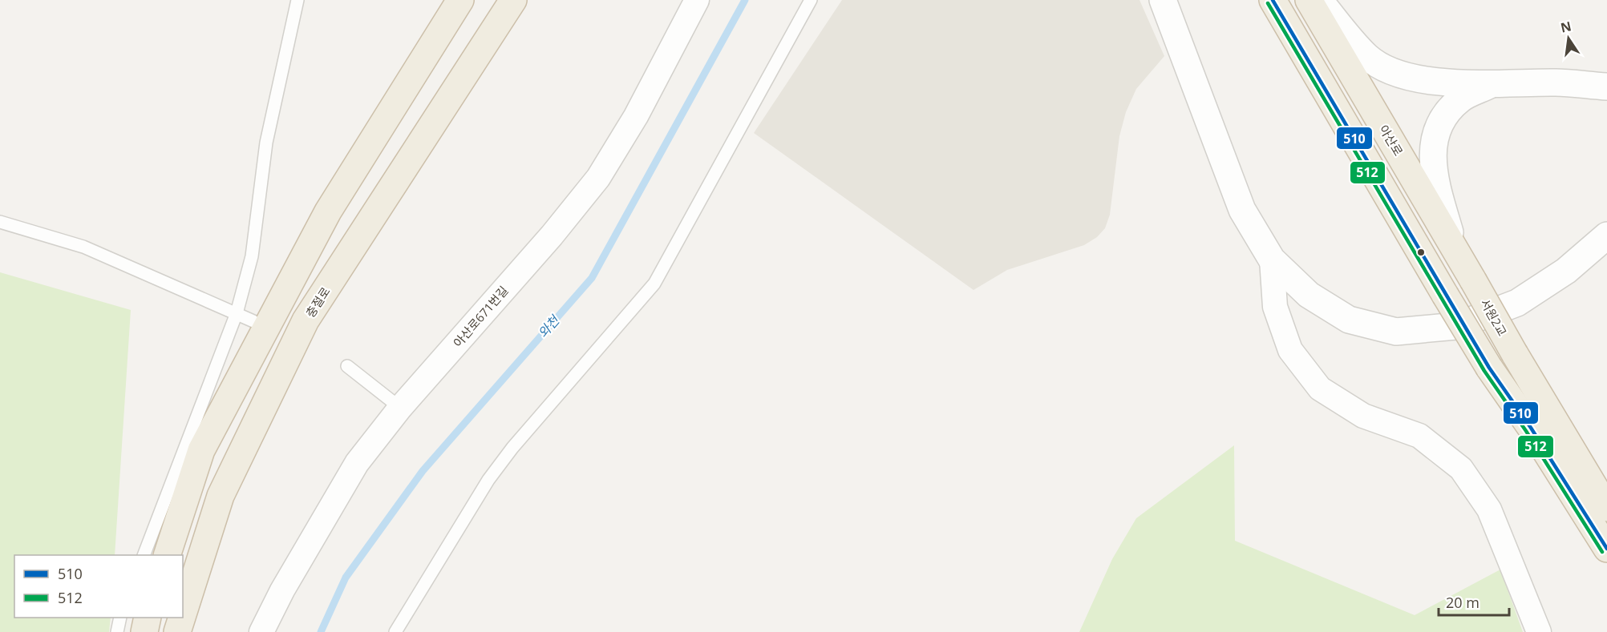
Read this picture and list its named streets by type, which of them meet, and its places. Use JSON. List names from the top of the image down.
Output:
{
  "streets": {
    "highway": ["아산로", "충절로", "서원2교"],
    "street": ["아산로671번길"]
  },
  "crossings": [
    ["아산로", "서원2교"]
  ],
  "water": ["와천"],
  "lines": ["transit line 510", "transit line 512"],
  "legend": ["510", "512"],
  "scale_bar": "20 m",
  "north": "top"
}
